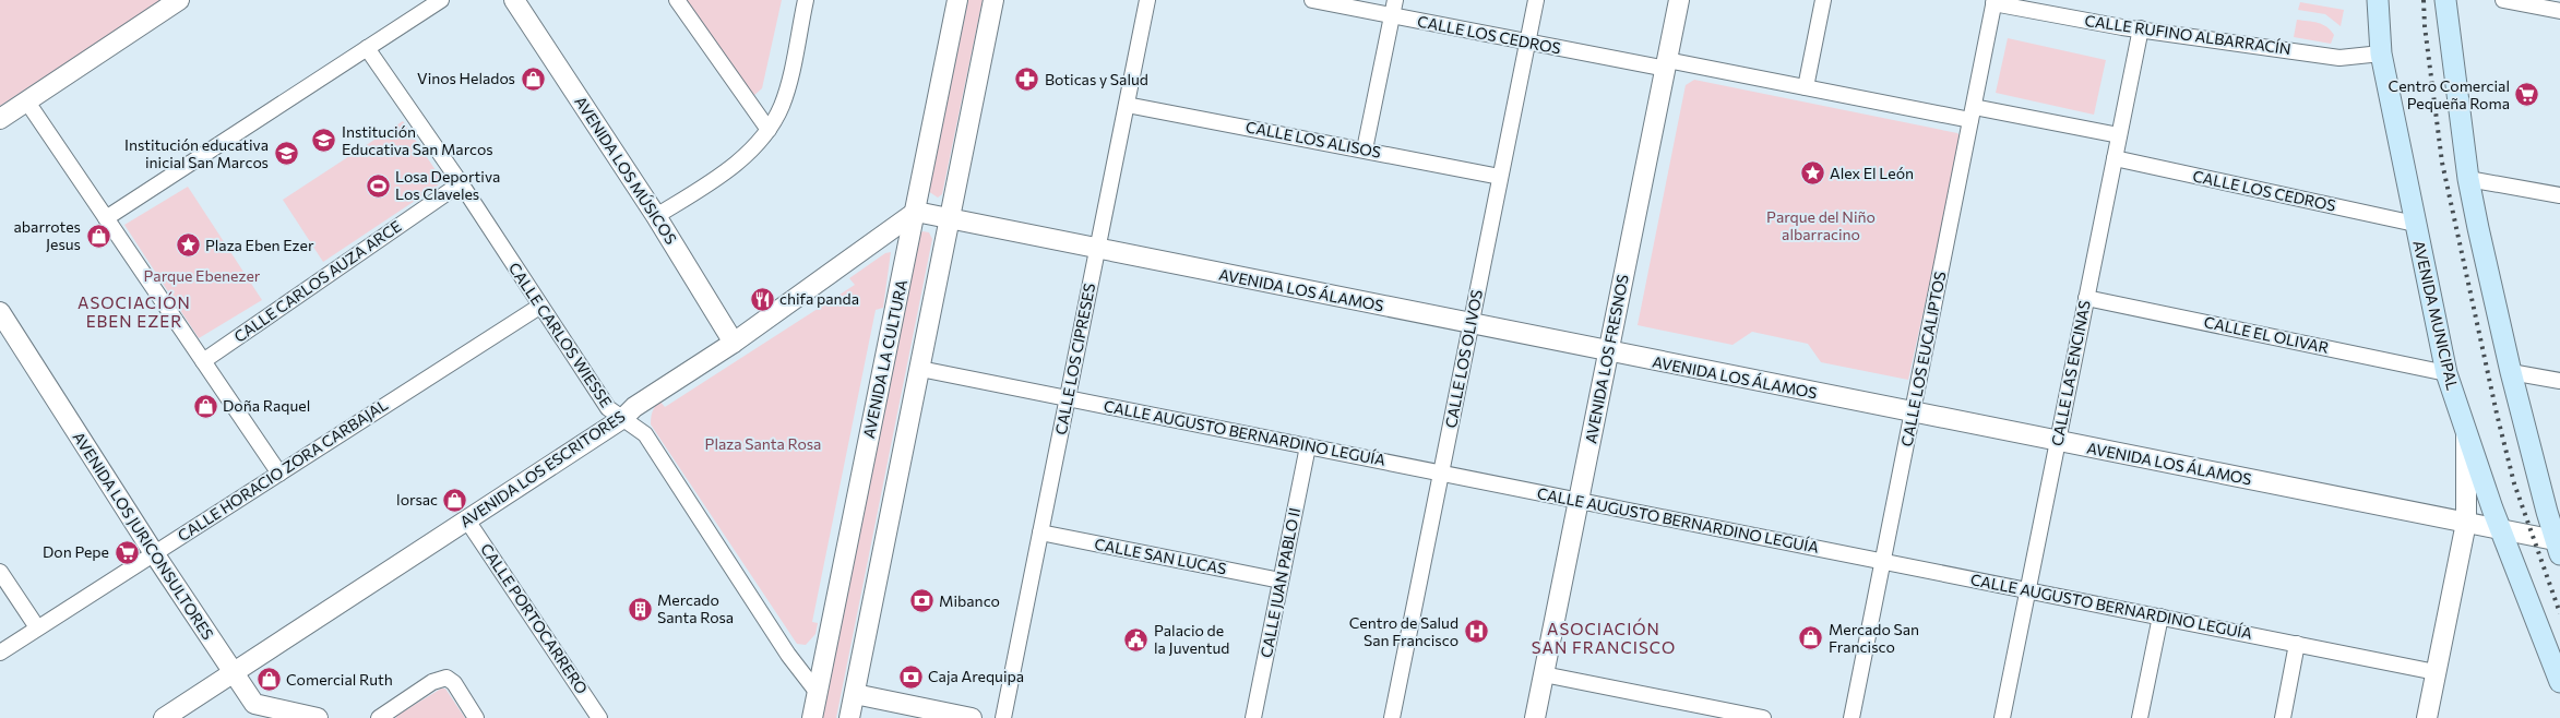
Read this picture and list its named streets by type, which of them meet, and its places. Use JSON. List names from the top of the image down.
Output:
{
  "streets": {
    "main road": ["AVENIDA MUNICIPAL"],
    "street": [
      "CALLE LOS CEDROS",
      "CALLE RUFINO ALBARRACÍN",
      "CALLE LOS ALISOS",
      "AVENIDA LOS MÚSICOS",
      "CALLE CARLOS AUZA ARCE",
      "AVENIDA LOS ÁLAMOS",
      "CALLE CARLOS WIESSE",
      "CALLE EL OLIVAR",
      "AVENIDA LA CULTURA",
      "CALLE LOS CIPRESES",
      "CALLE LOS OLIVOS",
      "AVENIDA LOS FRESNOS",
      "CALLE LOS EUCALIPTOS",
      "CALLE LAS ENCINAS",
      "CALLE AUGUSTO BERNARDINO LEGUÍA",
      "AVENIDA LOS ESCRITORES",
      "CALLE HORACIO ZORA CARBAJAL",
      "AVENIDA LOS JURICONSULTORES",
      "CALLE SAN LUCAS",
      "CALLE JUAN PABLO II",
      "CALLE PORTOCARRERO"
    ]
  },
  "crossings": [
    ["CALLE LOS CEDROS", "AVENIDA MUNICIPAL"],
    ["CALLE LOS CEDROS", "CALLE LOS OLIVOS"],
    ["CALLE LOS CEDROS", "AVENIDA LOS FRESNOS"],
    ["CALLE LOS CEDROS", "CALLE LOS EUCALIPTOS"],
    ["CALLE LOS CEDROS", "CALLE LAS ENCINAS"],
    ["CALLE RUFINO ALBARRACÍN", "AVENIDA MUNICIPAL"],
    ["CALLE RUFINO ALBARRACÍN", "CALLE LOS EUCALIPTOS"],
    ["CALLE RUFINO ALBARRACÍN", "CALLE LAS ENCINAS"],
    ["CALLE LOS ALISOS", "CALLE LOS CIPRESES"],
    ["CALLE LOS ALISOS", "CALLE LOS OLIVOS"],
    ["AVENIDA LOS MÚSICOS", "AVENIDA LOS ESCRITORES"],
    ["CALLE CARLOS AUZA ARCE", "CALLE CARLOS WIESSE"],
    ["AVENIDA LOS ÁLAMOS", "AVENIDA MUNICIPAL"],
    ["AVENIDA LOS ÁLAMOS", "AVENIDA LA CULTURA"],
    ["AVENIDA LOS ÁLAMOS", "CALLE LOS CIPRESES"],
    ["AVENIDA LOS ÁLAMOS", "CALLE LOS OLIVOS"],
    ["AVENIDA LOS ÁLAMOS", "AVENIDA LOS FRESNOS"],
    ["AVENIDA LOS ÁLAMOS", "CALLE LOS EUCALIPTOS"],
    ["AVENIDA LOS ÁLAMOS", "CALLE LAS ENCINAS"],
    ["AVENIDA LOS ÁLAMOS", "AVENIDA LOS ESCRITORES"],
    ["AVENIDA MUNICIPAL", "CALLE EL OLIVAR"],
    ["CALLE CARLOS WIESSE", "AVENIDA LA CULTURA"],
    ["CALLE CARLOS WIESSE", "AVENIDA LOS ESCRITORES"],
    ["CALLE CARLOS WIESSE", "CALLE HORACIO ZORA CARBAJAL"],
    ["CALLE EL OLIVAR", "CALLE LAS ENCINAS"],
    ["AVENIDA LA CULTURA", "AVENIDA LOS ESCRITORES"],
    ["CALLE LOS CIPRESES", "CALLE AUGUSTO BERNARDINO LEGUÍA"],
    ["CALLE LOS CIPRESES", "CALLE SAN LUCAS"],
    ["CALLE LOS OLIVOS", "CALLE AUGUSTO BERNARDINO LEGUÍA"],
    ["AVENIDA LOS FRESNOS", "CALLE AUGUSTO BERNARDINO LEGUÍA"],
    ["CALLE LOS EUCALIPTOS", "CALLE AUGUSTO BERNARDINO LEGUÍA"],
    ["CALLE LAS ENCINAS", "CALLE AUGUSTO BERNARDINO LEGUÍA"],
    ["CALLE AUGUSTO BERNARDINO LEGUÍA", "CALLE JUAN PABLO II"],
    ["AVENIDA LOS ESCRITORES", "AVENIDA LOS JURICONSULTORES"],
    ["AVENIDA LOS ESCRITORES", "CALLE PORTOCARRERO"],
    ["CALLE HORACIO ZORA CARBAJAL", "AVENIDA LOS JURICONSULTORES"],
    ["CALLE SAN LUCAS", "CALLE JUAN PABLO II"]
  ],
  "districts": ["ASOCIACIÓN EBEN EZER", "ASOCIACIÓN SAN FRANCISCO"],
  "parks": ["Parque del Niño albarracino", "Parque Ebenezer", "Plaza Santa Rosa"],
  "places": {
    "shop": [
      "Vinos Helados",
      "abarrotes Jesus",
      "Doña Raquel",
      "lorsac",
      "Mercado San Francisco",
      "Comercial Ruth"
    ],
    "pharmacy": ["Boticas y Salud"],
    "supermarket": ["Centro Comercial Pequeña Roma", "Don Pepe"],
    "school or university": ["Institución Educativa San Marcos", "Institución educativa inicial San Marcos"],
    "place": ["Alex El León", "Plaza Eben Ezer"],
    "sports": ["Losa Deportiva Los Claveles"],
    "restaurant": ["chifa panda"],
    "bank": ["Mibanco", "Caja Arequipa"],
    "building": ["Mercado Santa Rosa"],
    "hospital": ["Centro de Salud San Francisco"],
    "public building": ["Palacio de la Juventud"]
  }
}
